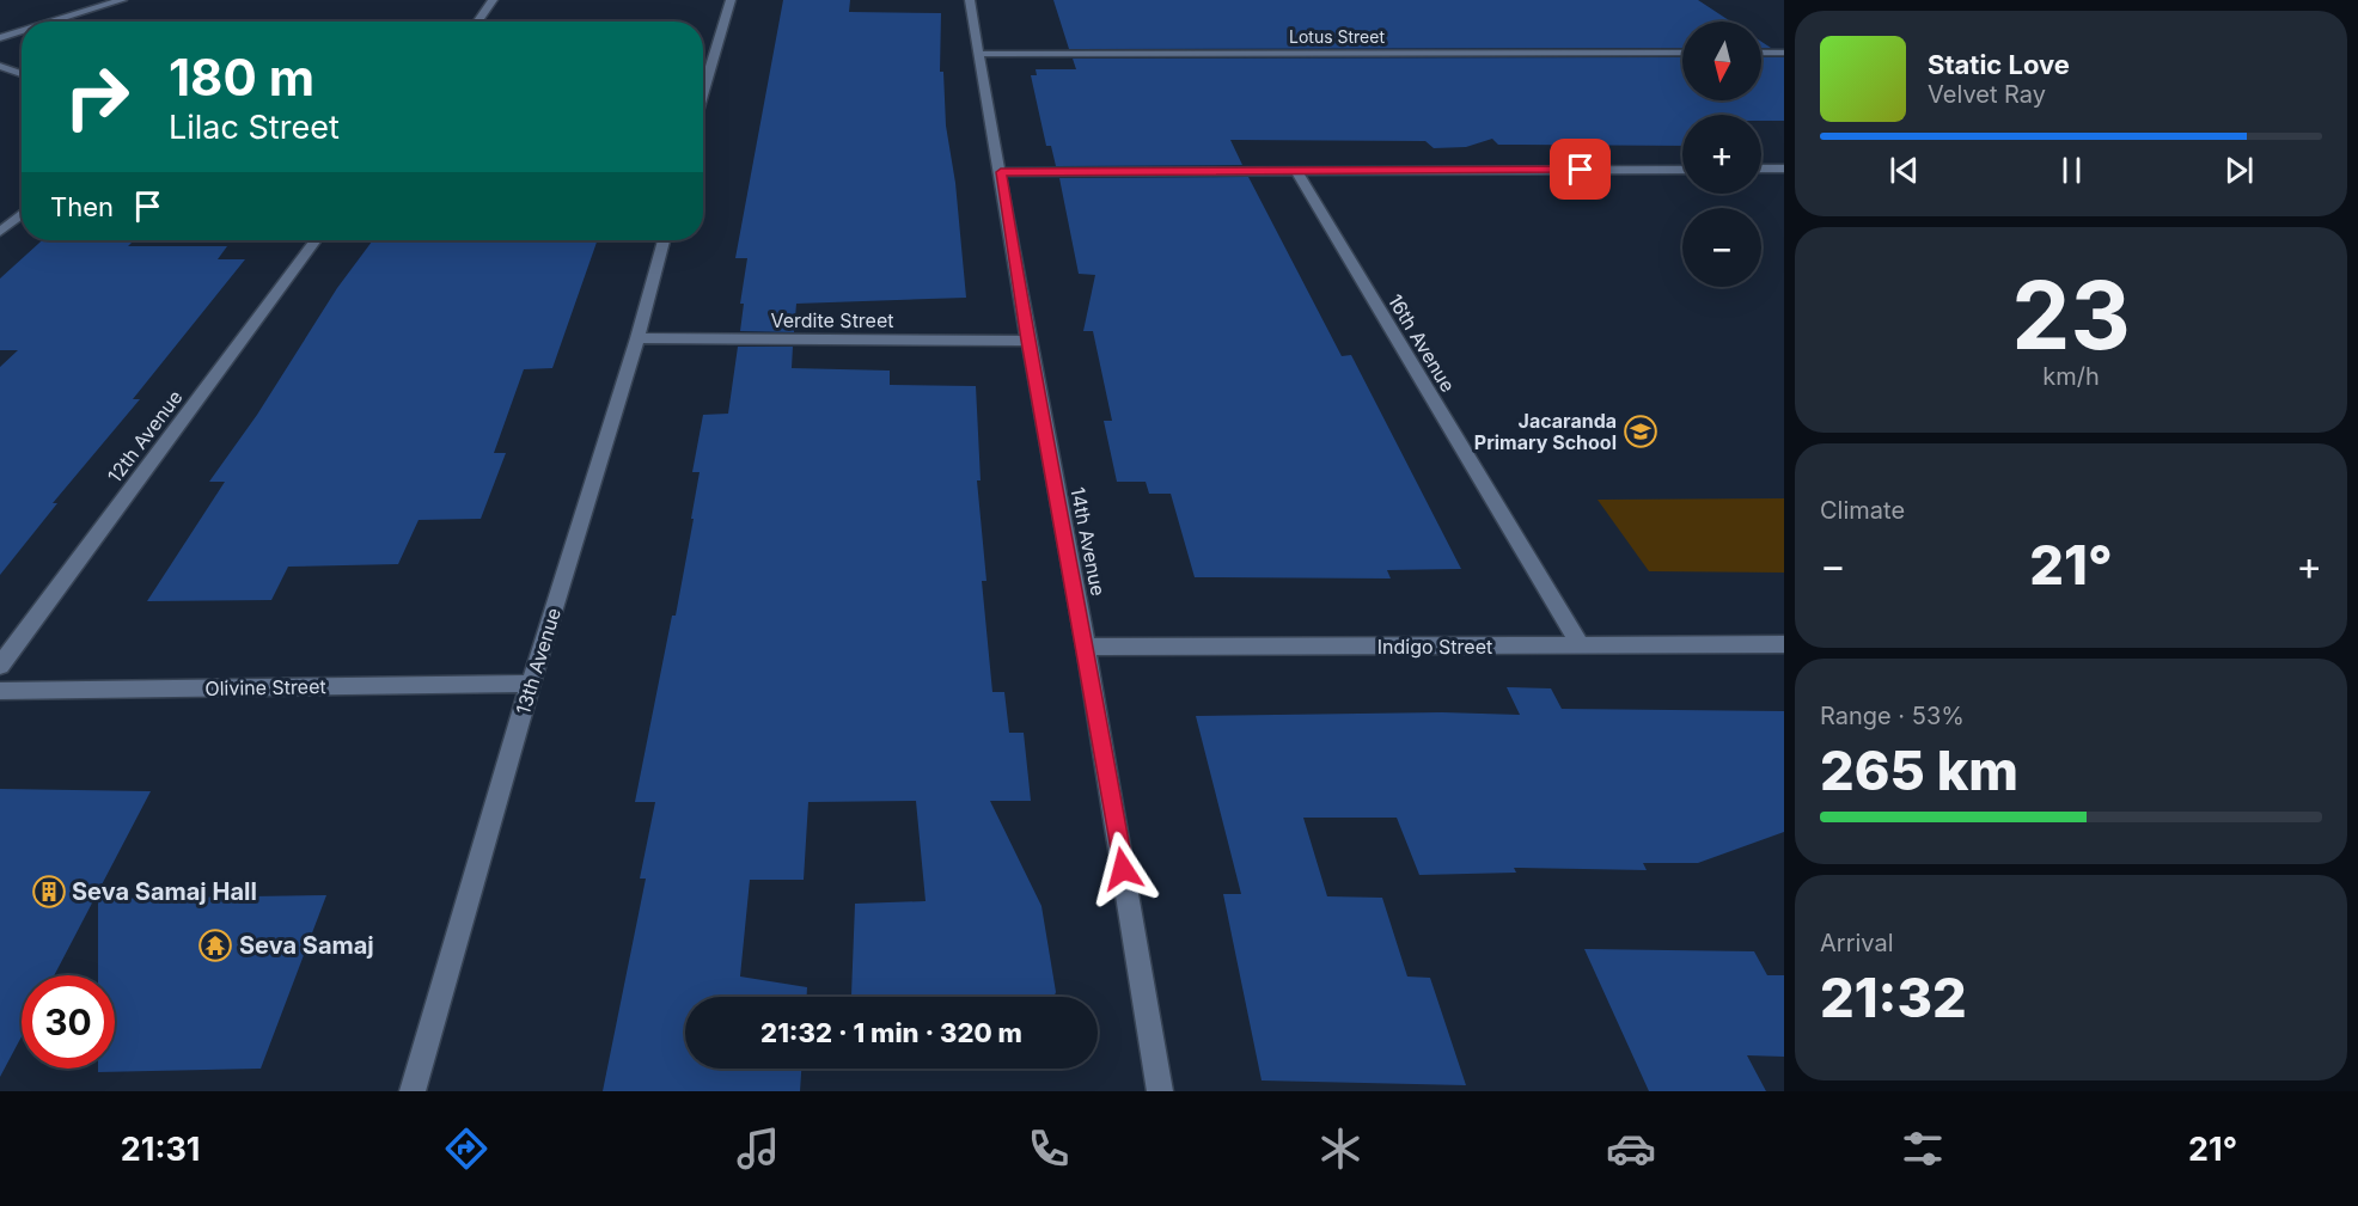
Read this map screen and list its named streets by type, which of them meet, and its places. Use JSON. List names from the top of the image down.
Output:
{
  "streets": {
    "street": [
      "Lotus Street",
      "Verdite Street",
      "16th Avenue",
      "12th Avenue",
      "14th Avenue",
      "Indigo Street",
      "13th Avenue",
      "Olivine Street"
    ]
  },
  "crossings": [
    ["Lotus Street", "14th Avenue"],
    ["Verdite Street", "14th Avenue"],
    ["Verdite Street", "13th Avenue"],
    ["16th Avenue", "Indigo Street"],
    ["14th Avenue", "Indigo Street"],
    ["13th Avenue", "Olivine Street"]
  ],
  "places": {
    "school or university": ["Jacaranda Primary School"],
    "building": ["Seva Samaj Hall"],
    "temple": ["Seva Samaj"]
  },
  "north": "bottom",
  "page": {
    "map_buttons": ["+", "−"],
    "turn": ["180 m", "Lilac Street"],
    "song": ["Static Love", "Velvet Ray"],
    "then": "Then",
    "tile": [
      ["23", "km/h"],
      "Climate",
      ["Range · 53%", "265 km"],
      ["Arrival", "21:32"]
    ],
    "heat": ["−", "21°", "+"],
    "limit": "30",
    "trip": "21:32 · 1 min · 320 m",
    "tabs": ["21:31", "21°"]
  }
}
